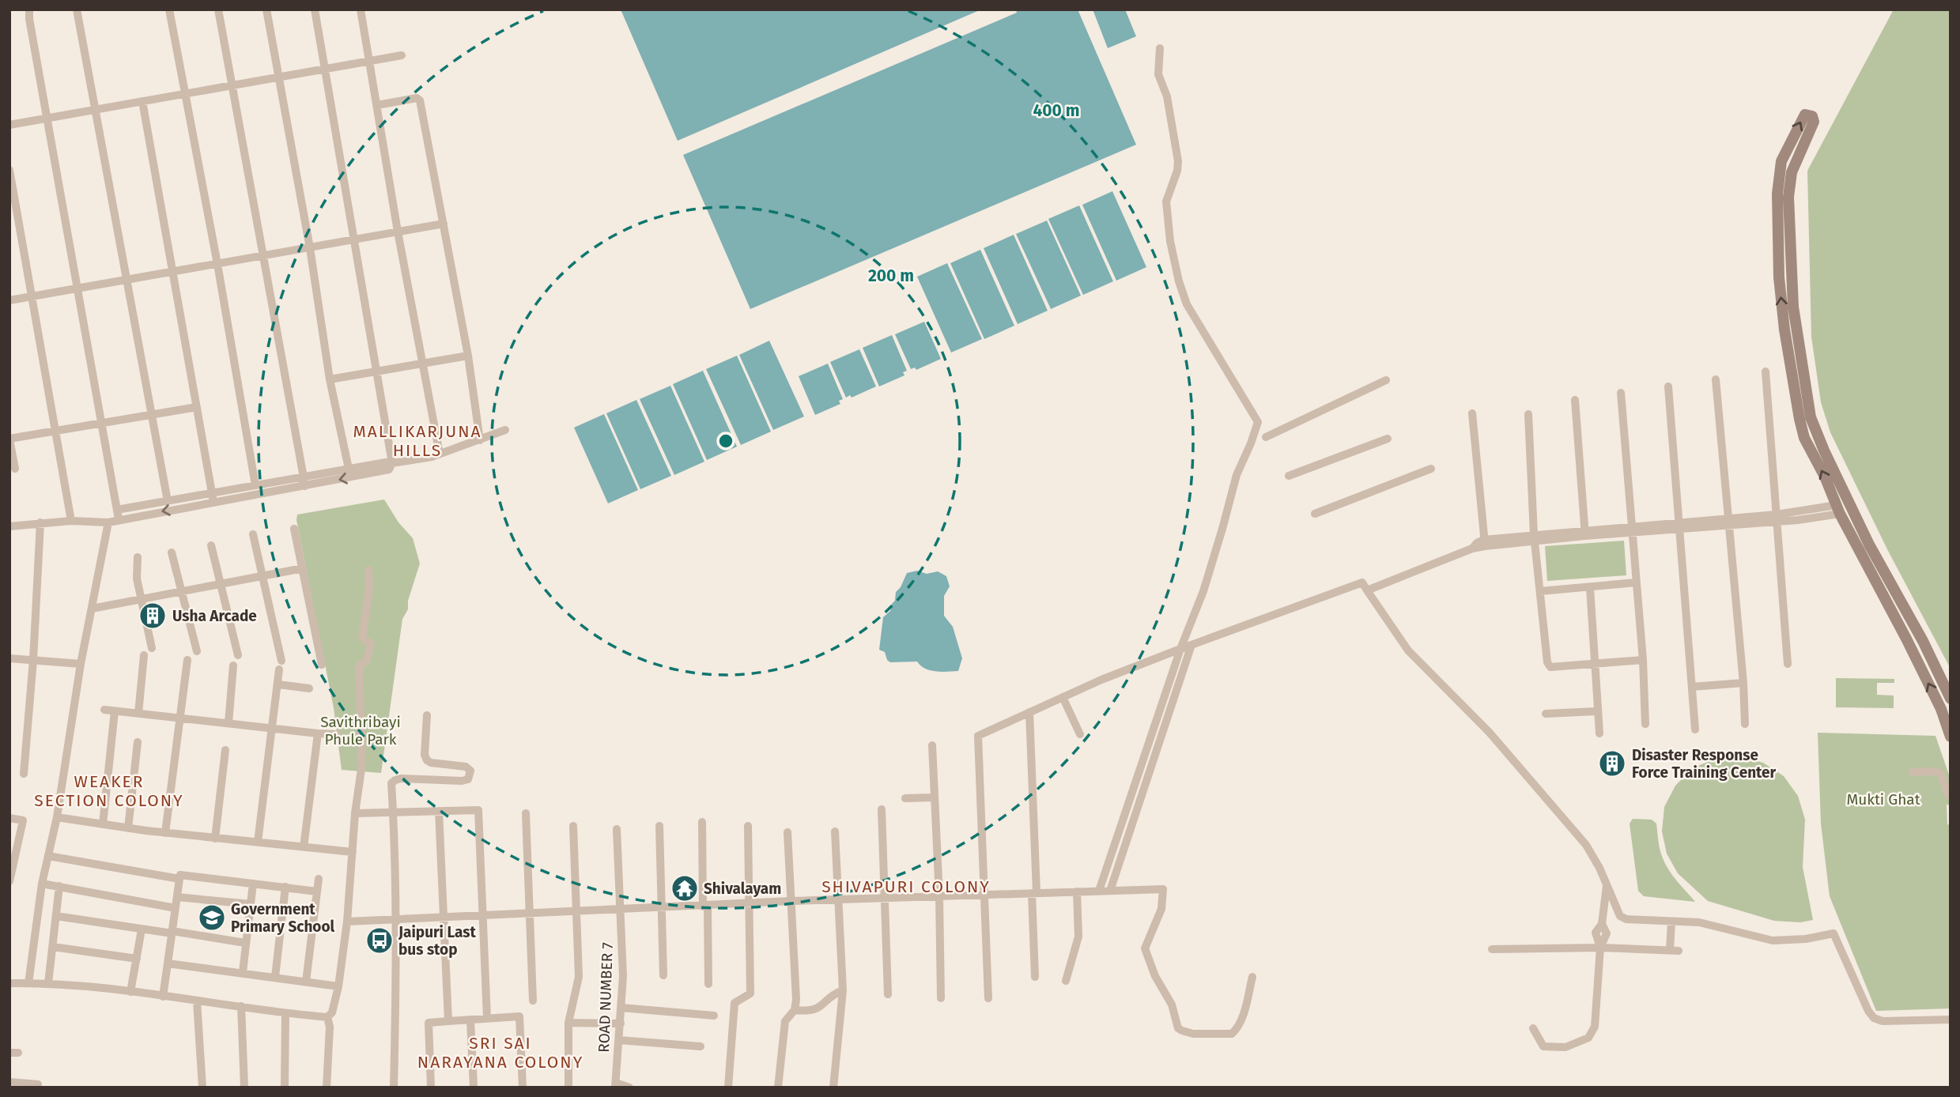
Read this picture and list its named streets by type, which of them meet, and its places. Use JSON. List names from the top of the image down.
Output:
{
  "streets": {
    "street": ["ROAD NUMBER 7"]
  },
  "districts": [
    "MALLIKARJUNA HILLS",
    "WEAKER SECTION COLONY",
    "SHIVAPURI COLONY",
    "SRI SAI NARAYANA COLONY"
  ],
  "parks": ["Savithribayi Phule Park", "Mukti Ghat"],
  "places": {
    "building": ["Usha Arcade", "Disaster Response Force Training Center"],
    "temple": ["Shivalayam"],
    "school or university": ["Government Primary School"],
    "bus stop": ["Jaipuri Last bus stop"]
  },
  "rings": ["400 m", "200 m"]
}
